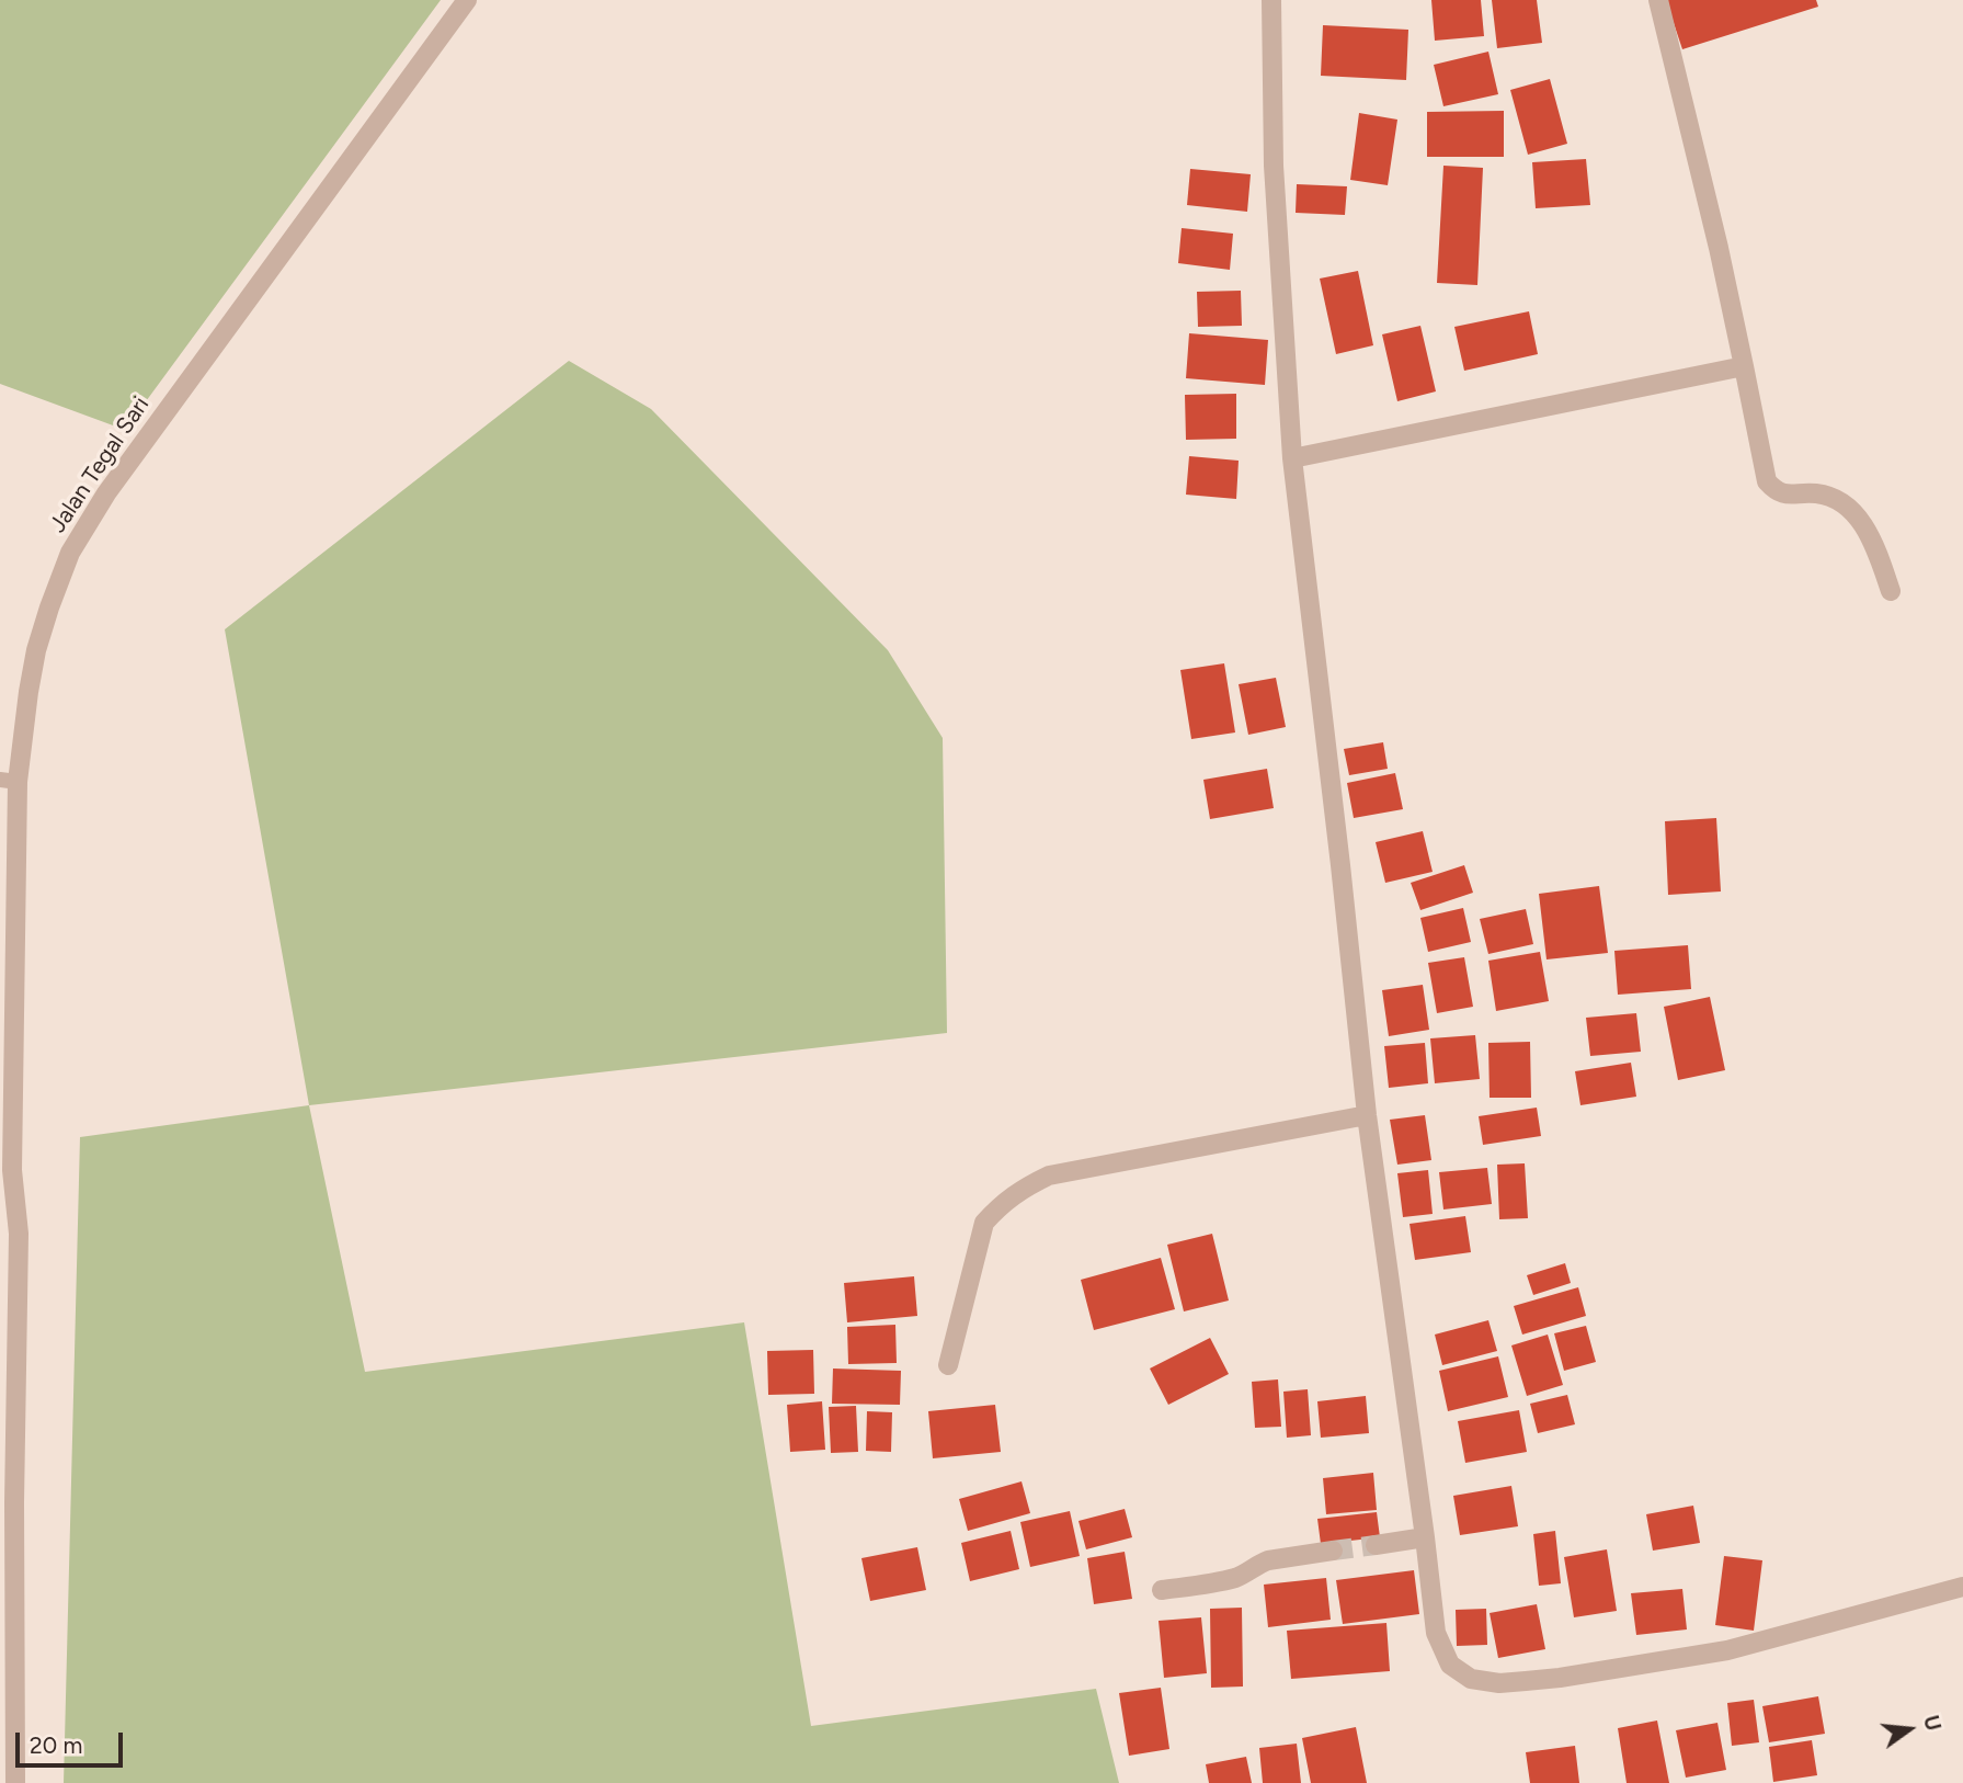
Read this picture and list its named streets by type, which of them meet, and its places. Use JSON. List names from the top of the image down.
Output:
{
  "streets": {
    "street": ["Jalan Tegal Sari"]
  },
  "scale_bar": "20 m",
  "north": "right"
}
